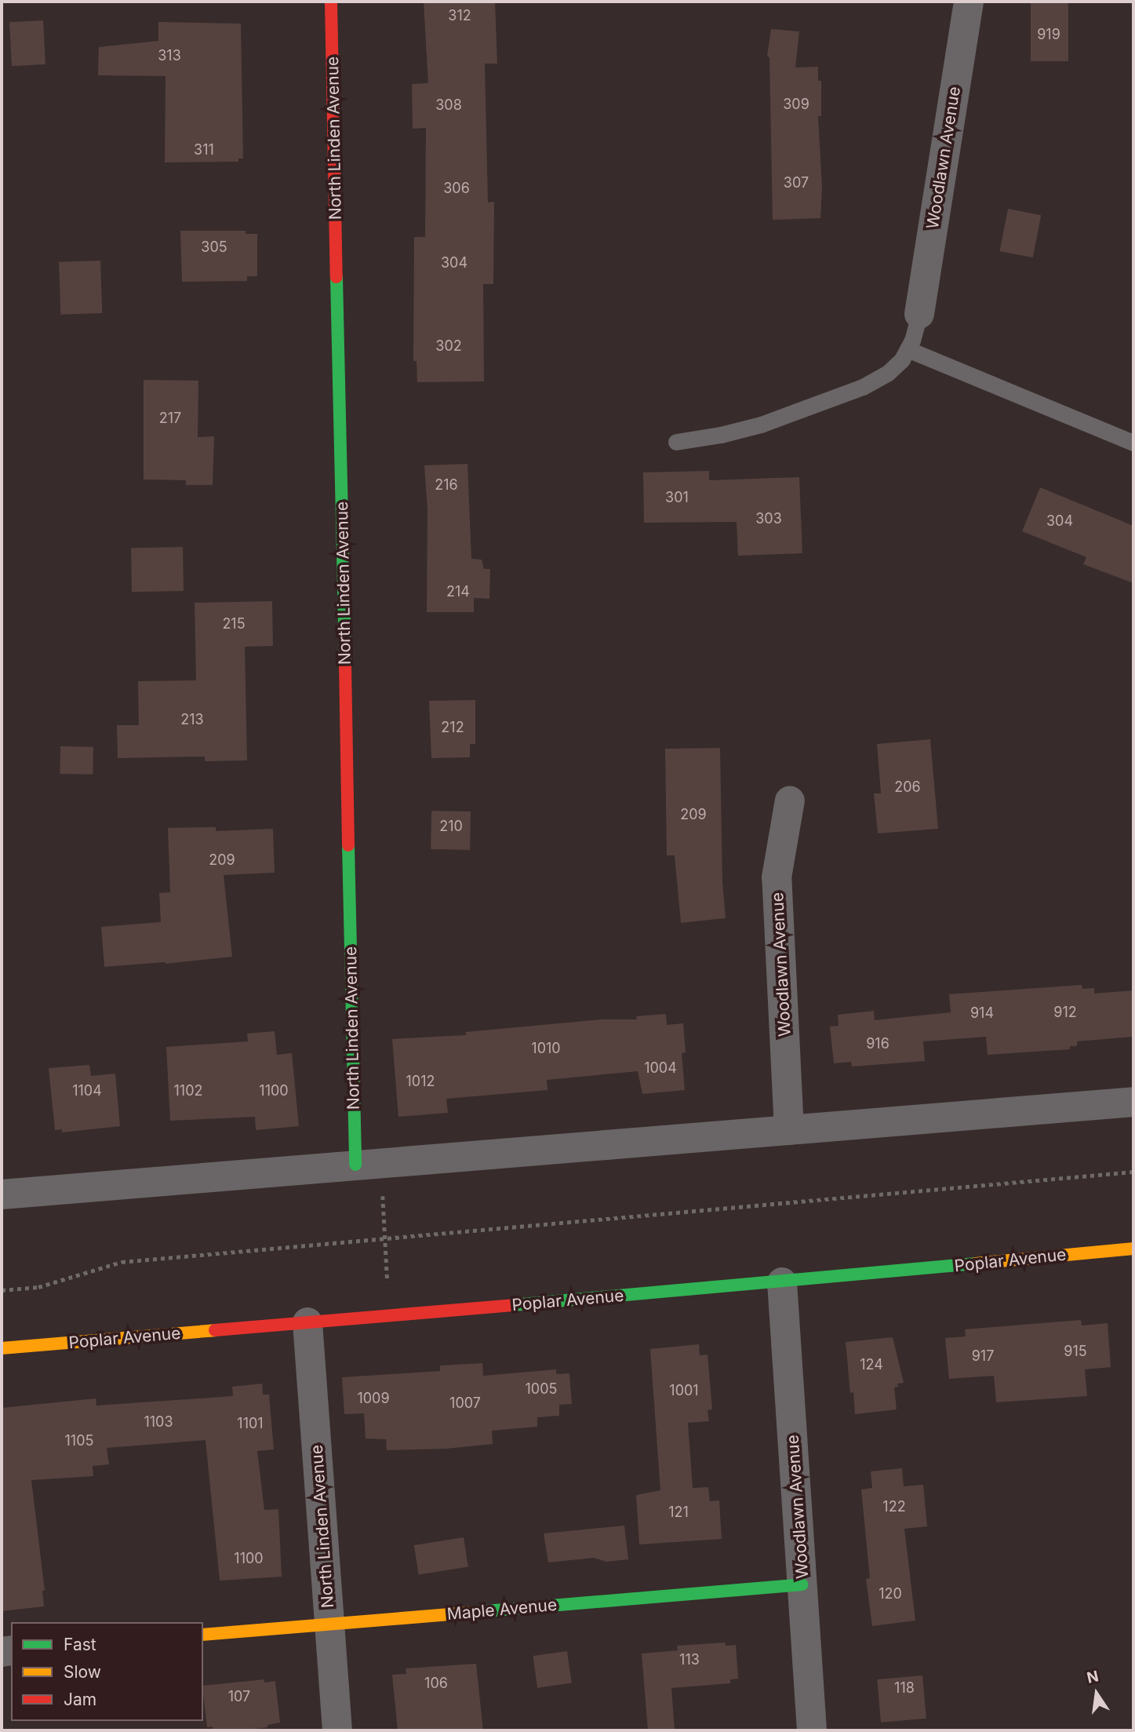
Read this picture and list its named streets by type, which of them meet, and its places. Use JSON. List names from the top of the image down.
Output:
{
  "streets": {
    "street": [
      "North Linden Avenue",
      "Woodlawn Avenue",
      "Poplar Avenue",
      "Maple Avenue"
    ]
  },
  "crossings": [
    ["North Linden Avenue", "Poplar Avenue"],
    ["North Linden Avenue", "Maple Avenue"],
    ["Woodlawn Avenue", "Poplar Avenue"],
    ["Woodlawn Avenue", "Maple Avenue"]
  ],
  "house_numbers": [
    "312",
    "919",
    "313",
    "309",
    "308",
    "311",
    "307",
    "306",
    "305",
    "304",
    "302",
    "217",
    "216",
    "301",
    "303",
    "304",
    "214",
    "215",
    "213",
    "212",
    "206",
    "209",
    "210",
    "209",
    "912",
    "914",
    "916",
    "1010",
    "1004",
    "1012",
    "1104",
    "1102",
    "1100",
    "915",
    "917",
    "124",
    "1005",
    "1001",
    "1009",
    "1007",
    "1103",
    "1101",
    "1105",
    "122",
    "121",
    "1100",
    "120",
    "113",
    "106",
    "118",
    "107"
  ],
  "legend": ["Fast", "Slow", "Jam"],
  "north": "top"
}
